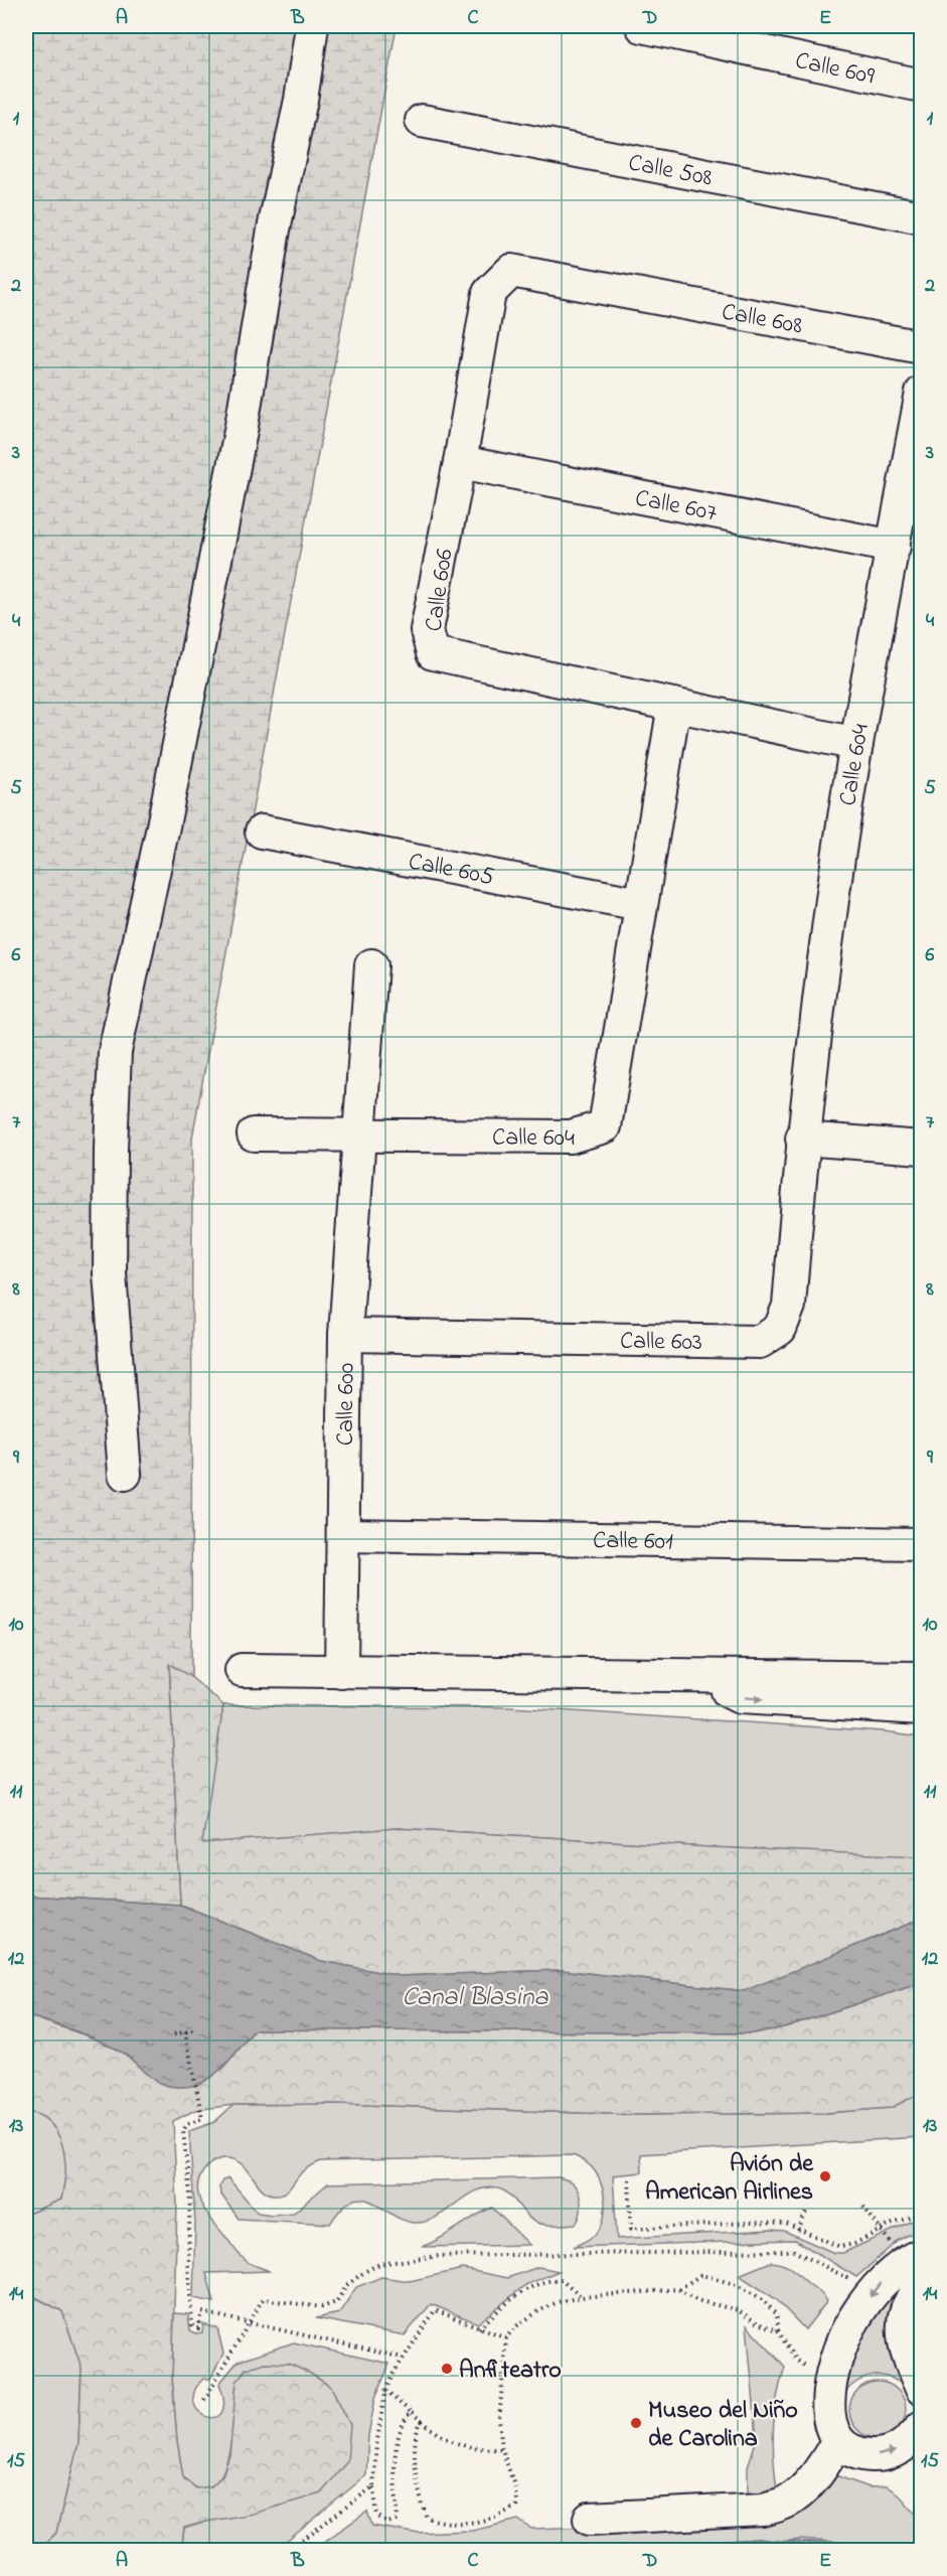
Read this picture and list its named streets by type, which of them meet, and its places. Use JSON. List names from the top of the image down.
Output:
{
  "streets": {
    "street": [
      "Calle 609",
      "Calle 508",
      "Calle 608",
      "Calle 607",
      "Calle 606",
      "Calle 604",
      "Calle 605",
      "Calle 603",
      "Calle 600",
      "Calle 601"
    ]
  },
  "crossings": [
    ["Calle 608", "Calle 606"],
    ["Calle 607", "Calle 606"],
    ["Calle 607", "Calle 604"],
    ["Calle 606", "Calle 604"],
    ["Calle 604", "Calle 605"],
    ["Calle 604", "Calle 603"],
    ["Calle 604", "Calle 600"],
    ["Calle 603", "Calle 600"],
    ["Calle 600", "Calle 601"]
  ],
  "water": ["Canal Blasina"],
  "places": ["Avión de American Airlines", "Anfiteatro", "Museo del Niño de Carolina"],
  "grid": {
    "columns": [
      "A",
      "B",
      "C",
      "D",
      "E"
    ],
    "rows": [
      "1",
      "2",
      "3",
      "4",
      "5",
      "6",
      "7",
      "8",
      "9",
      "10",
      "11",
      "12",
      "13",
      "14",
      "15"
    ]
  }
}
